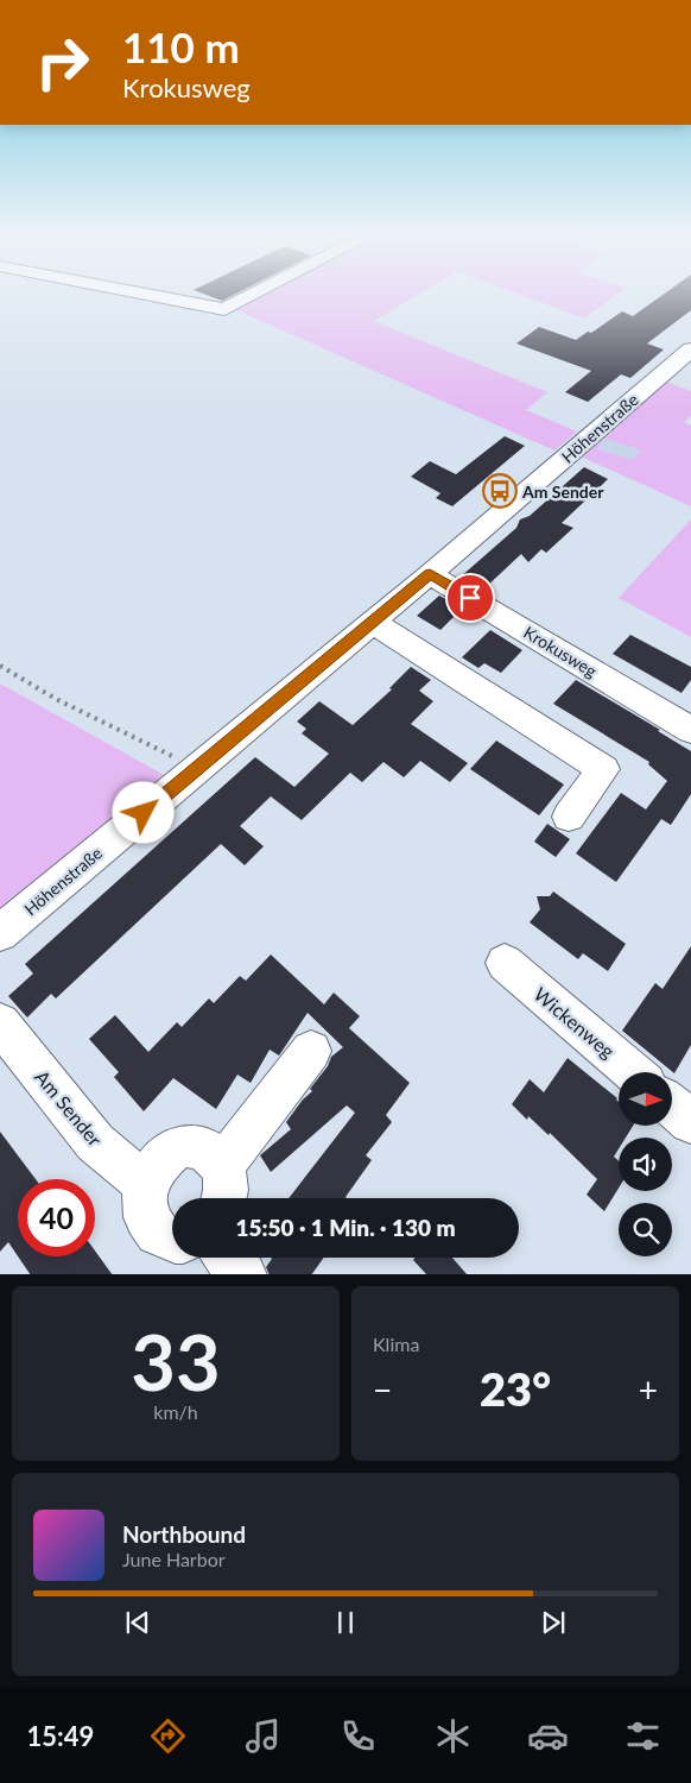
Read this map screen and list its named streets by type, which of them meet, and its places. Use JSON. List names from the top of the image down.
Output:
{
  "streets": {
    "street": [
      "Höhenstraße",
      "Krokusweg",
      "Wickenweg",
      "Am Sender"
    ]
  },
  "crossings": [
    ["Höhenstraße", "Krokusweg"]
  ],
  "places": {
    "bus stop": ["Am Sender"]
  },
  "north": "right",
  "page": {
    "turn": ["110 m", "Krokusweg"],
    "limit": "40",
    "trip": "15:50 · 1 Min. · 130 m",
    "tile": [
      ["33", "km/h"],
      "Klima"
    ],
    "heat": ["−", "23°", "+"],
    "song": ["Northbound", "June Harbor"],
    "tabs": "15:49"
  }
}
